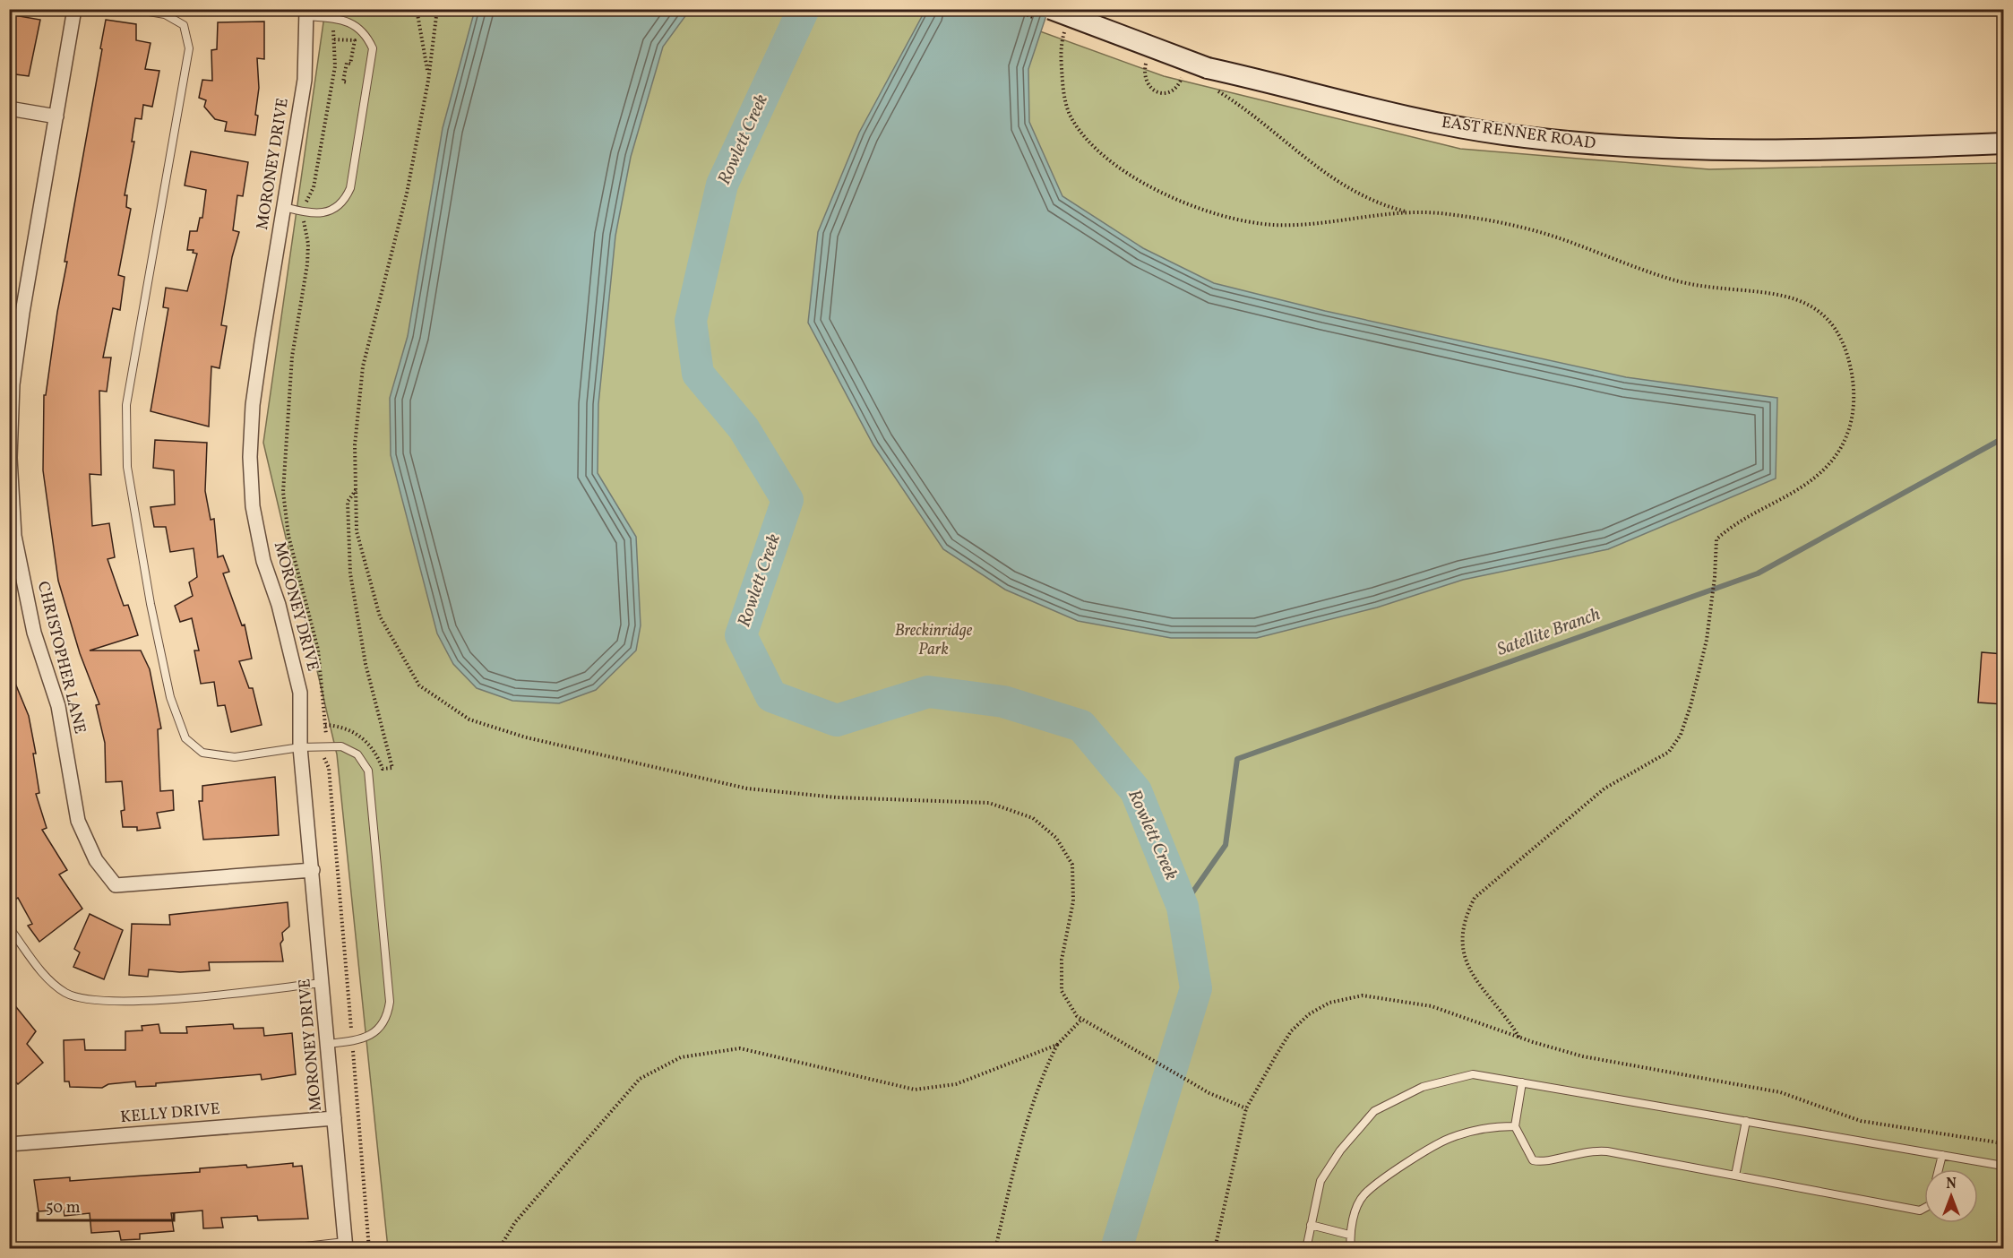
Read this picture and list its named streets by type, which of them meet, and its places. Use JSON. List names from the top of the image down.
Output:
{
  "streets": {
    "main road": ["EAST RENNER ROAD"],
    "street": ["MORONEY DRIVE", "CHRISTOPHER LANE", "KELLY DRIVE"]
  },
  "crossings": [
    ["MORONEY DRIVE", "CHRISTOPHER LANE"],
    ["MORONEY DRIVE", "KELLY DRIVE"]
  ],
  "water": ["Rowlett Creek", "Satellite Branch"],
  "parks": ["Breckinridge Park"],
  "scale_bar": "50 m",
  "north": "top"
}
